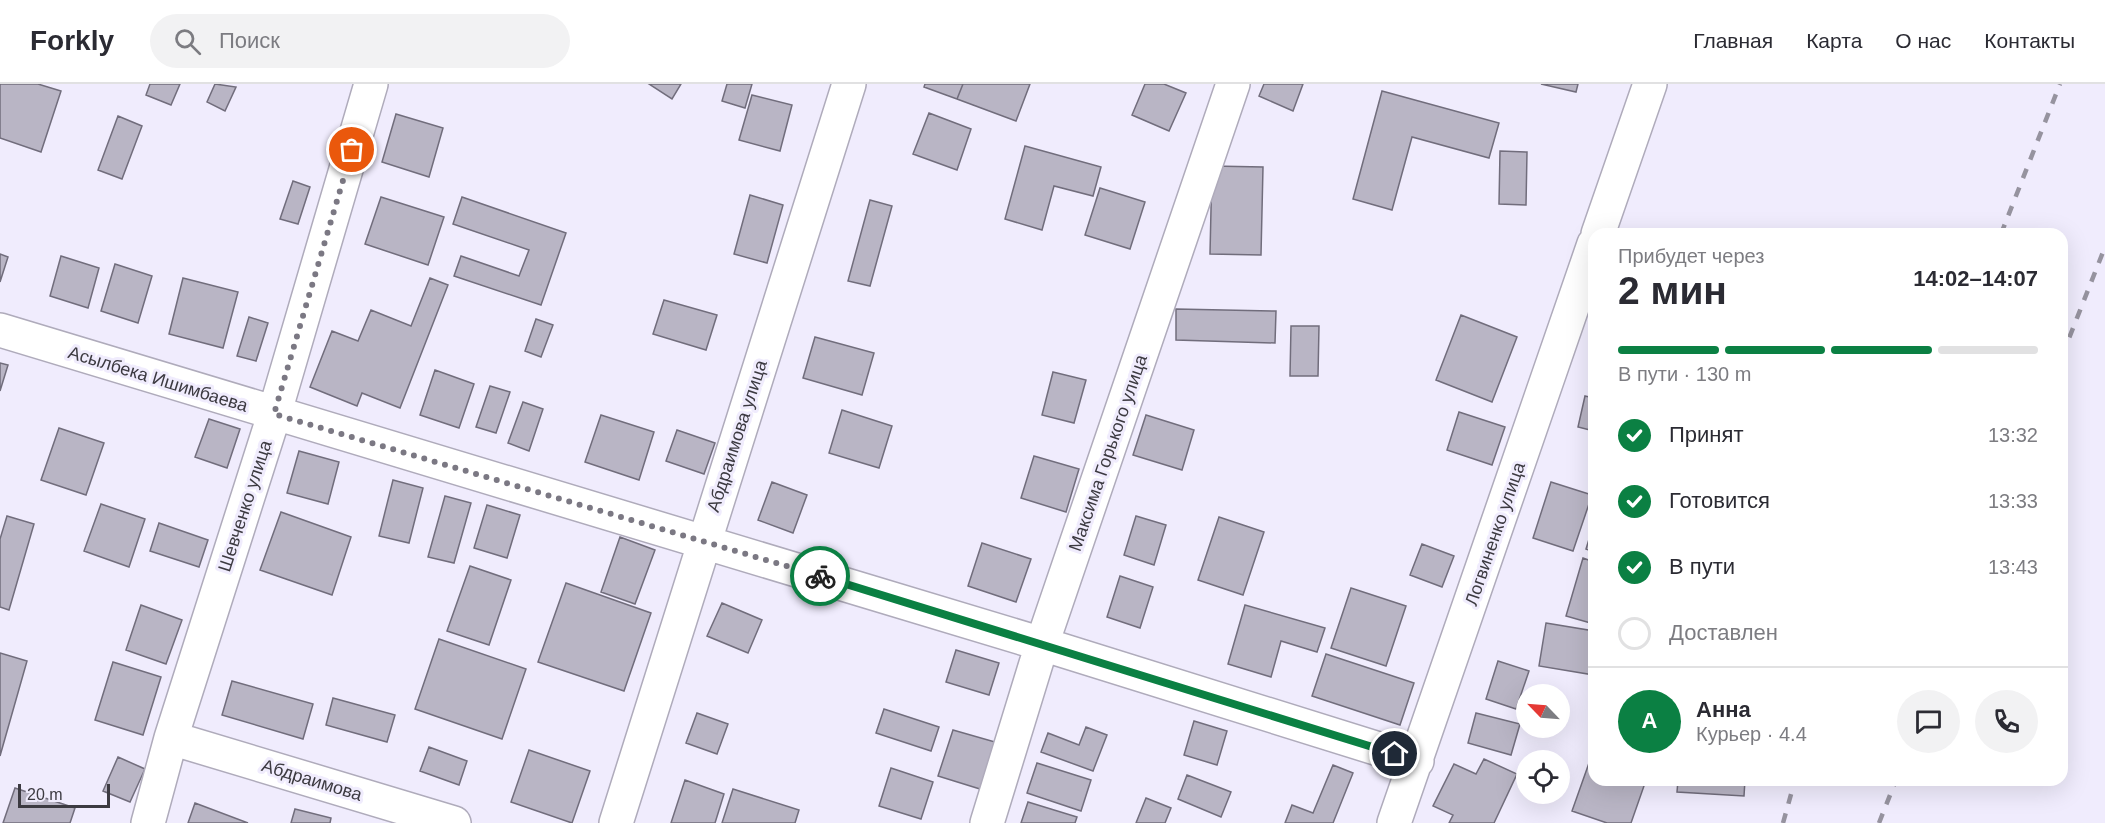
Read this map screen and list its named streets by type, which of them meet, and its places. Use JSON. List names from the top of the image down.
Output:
{
  "streets": {
    "street": [
      "Асылбека Ишимбаева",
      "Абдраимова улица",
      "Максима Горького улица",
      "Шевченко улица",
      "Логвиненко улица",
      "Абдраимова"
    ]
  },
  "crossings": [
    ["Асылбека Ишимбаева", "Абдраимова улица"],
    ["Асылбека Ишимбаева", "Максима Горького улица"],
    ["Асылбека Ишимбаева", "Шевченко улица"],
    ["Асылбека Ишимбаева", "Логвиненко улица"],
    ["Шевченко улица", "Абдраимова"]
  ],
  "scale_bar": "20 m",
  "north": "top left",
  "page": {
    "header": "Forkly",
    "search": "Поиск",
    "nav": [
      "Главная",
      "Карта",
      "О нас",
      "Контакты"
    ],
    "heading": ["2 мин", "Прибудет через", "14:02–14:07"],
    "panel": ["Анна", "Курьер · 4.4"],
    "bar": "В пути · 130 m",
    "list": [
      ["Принят", "13:32"],
      ["Готовится", "13:33"],
      ["В пути", "13:43"],
      "Доставлен"
    ],
    "round": "А",
    "scale": "20 m"
  }
}
